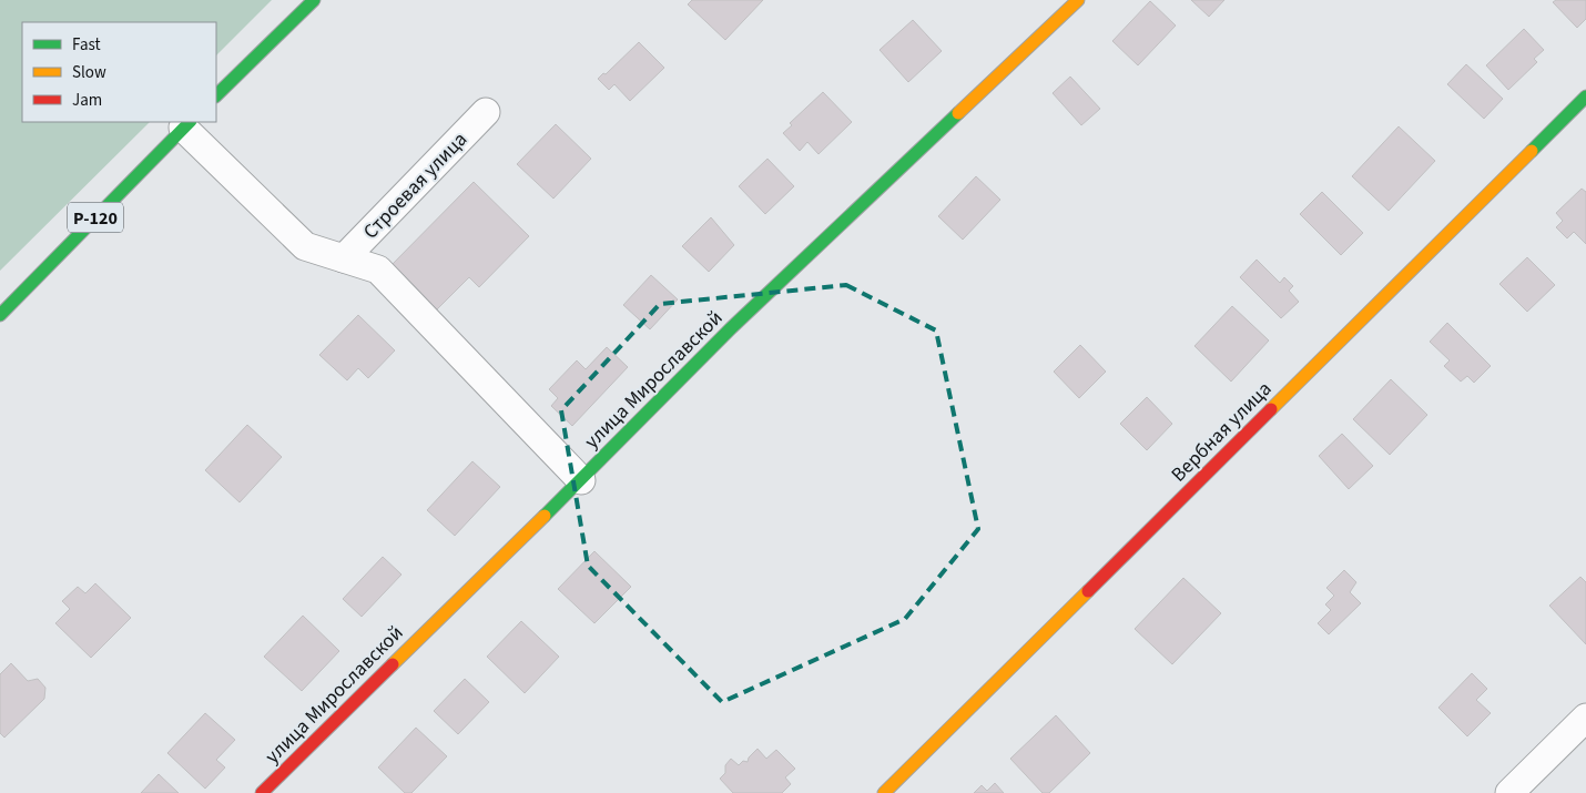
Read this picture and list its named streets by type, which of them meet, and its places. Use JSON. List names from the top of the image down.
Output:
{
  "streets": {
    "street": [
      "Строевая улица",
      "Р-120",
      "улица Мирославской",
      "Вербная улица"
    ]
  },
  "legend": ["Fast", "Slow", "Jam"]
}
